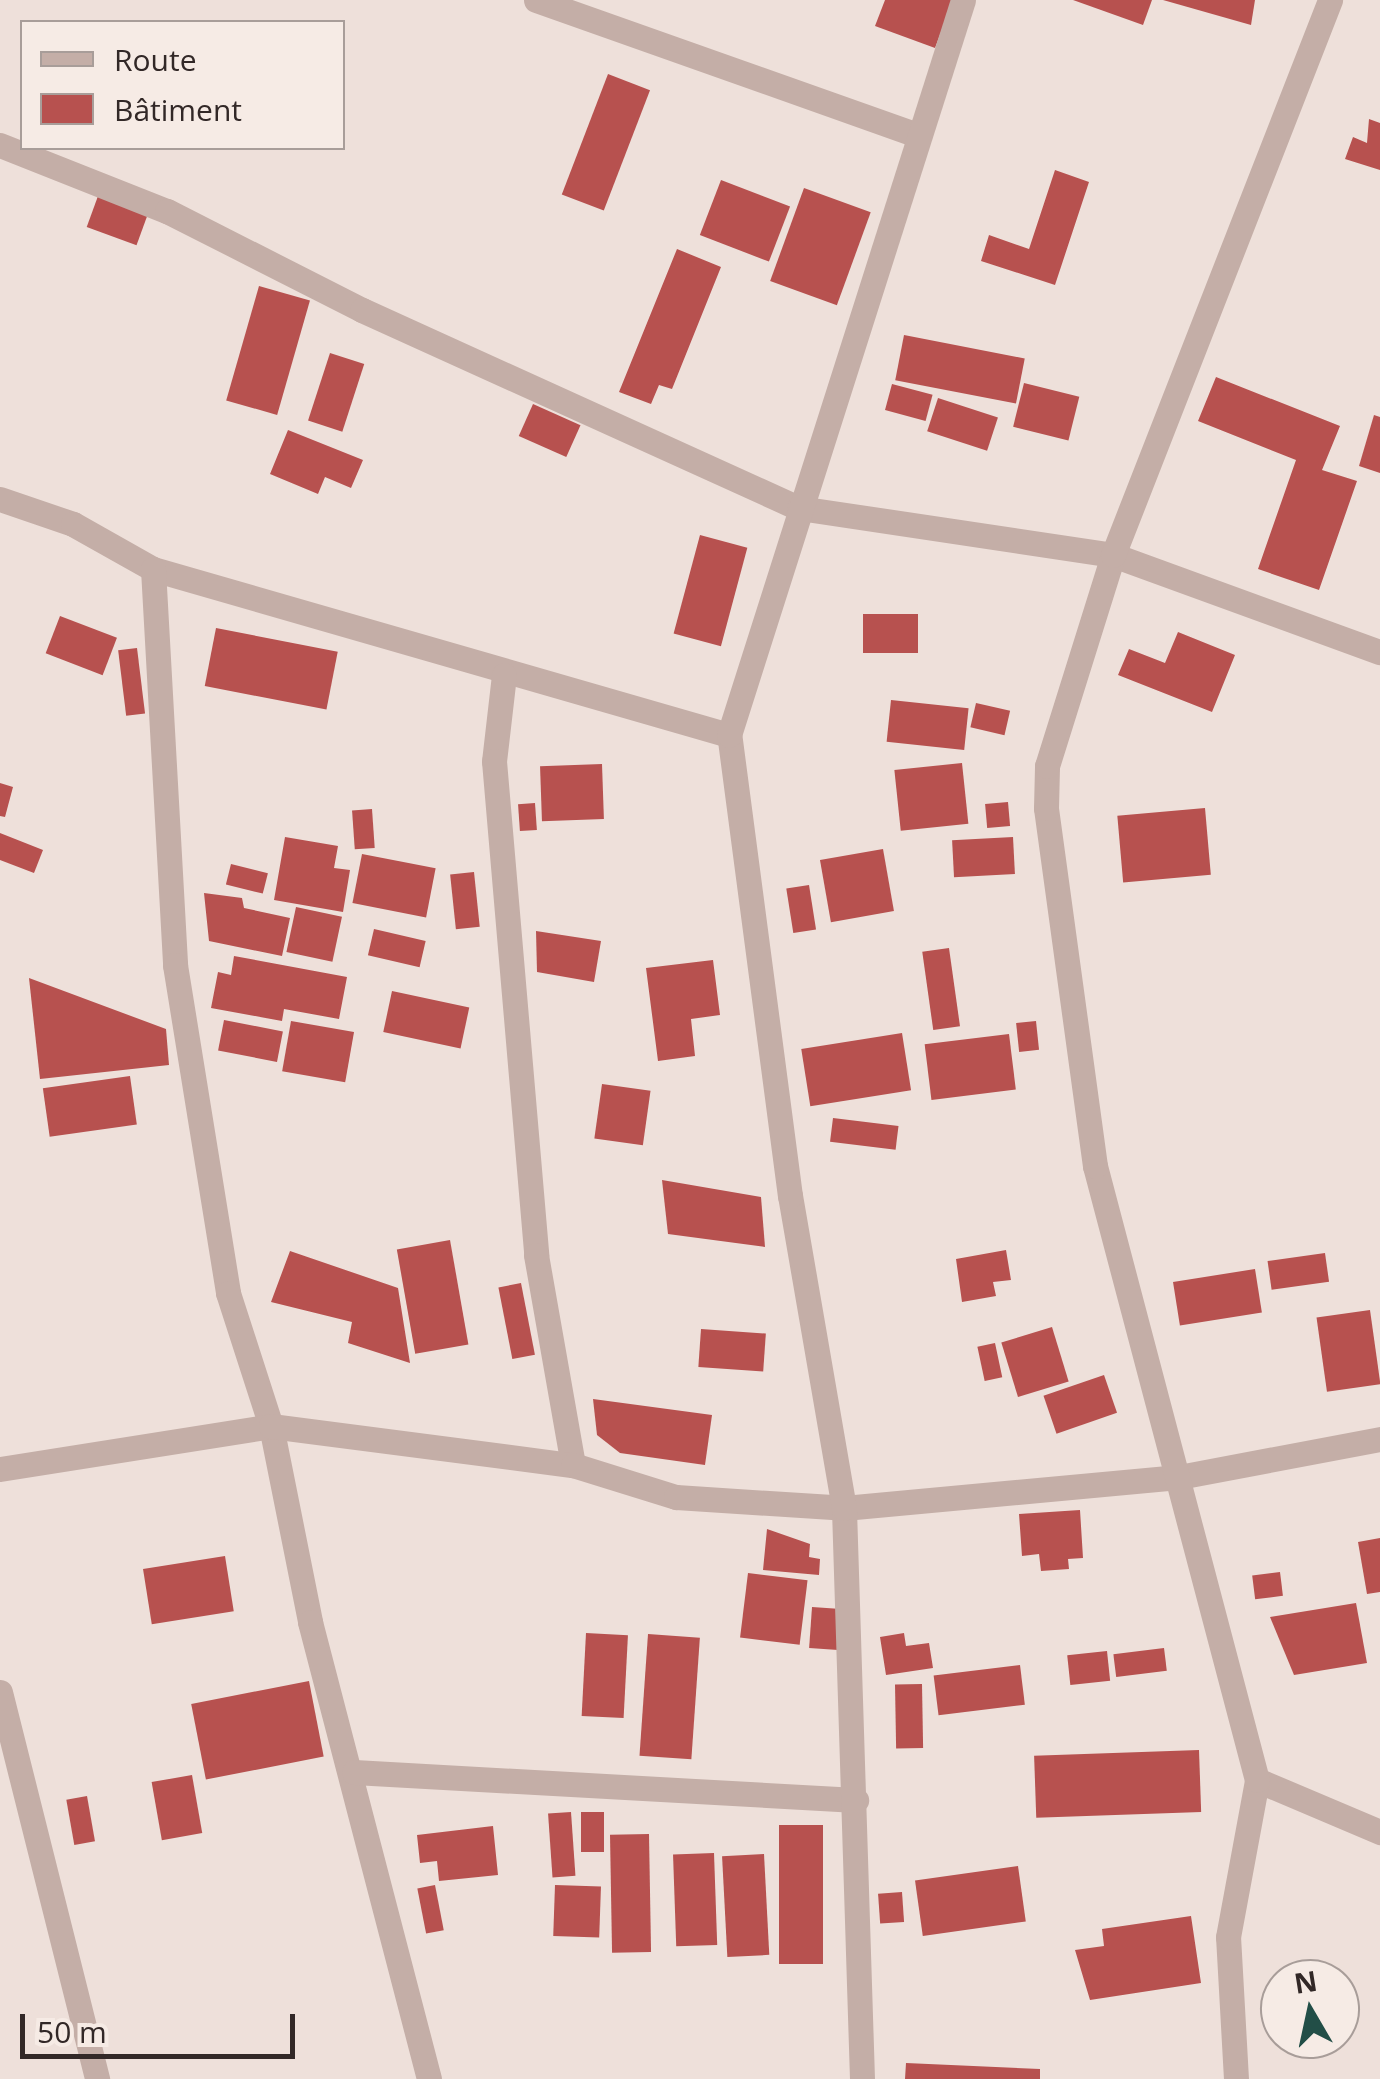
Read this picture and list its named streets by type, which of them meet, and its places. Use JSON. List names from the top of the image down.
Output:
{
  "legend": ["Route", "Bâtiment"],
  "scale_bar": "50 m",
  "north": "top"
}
